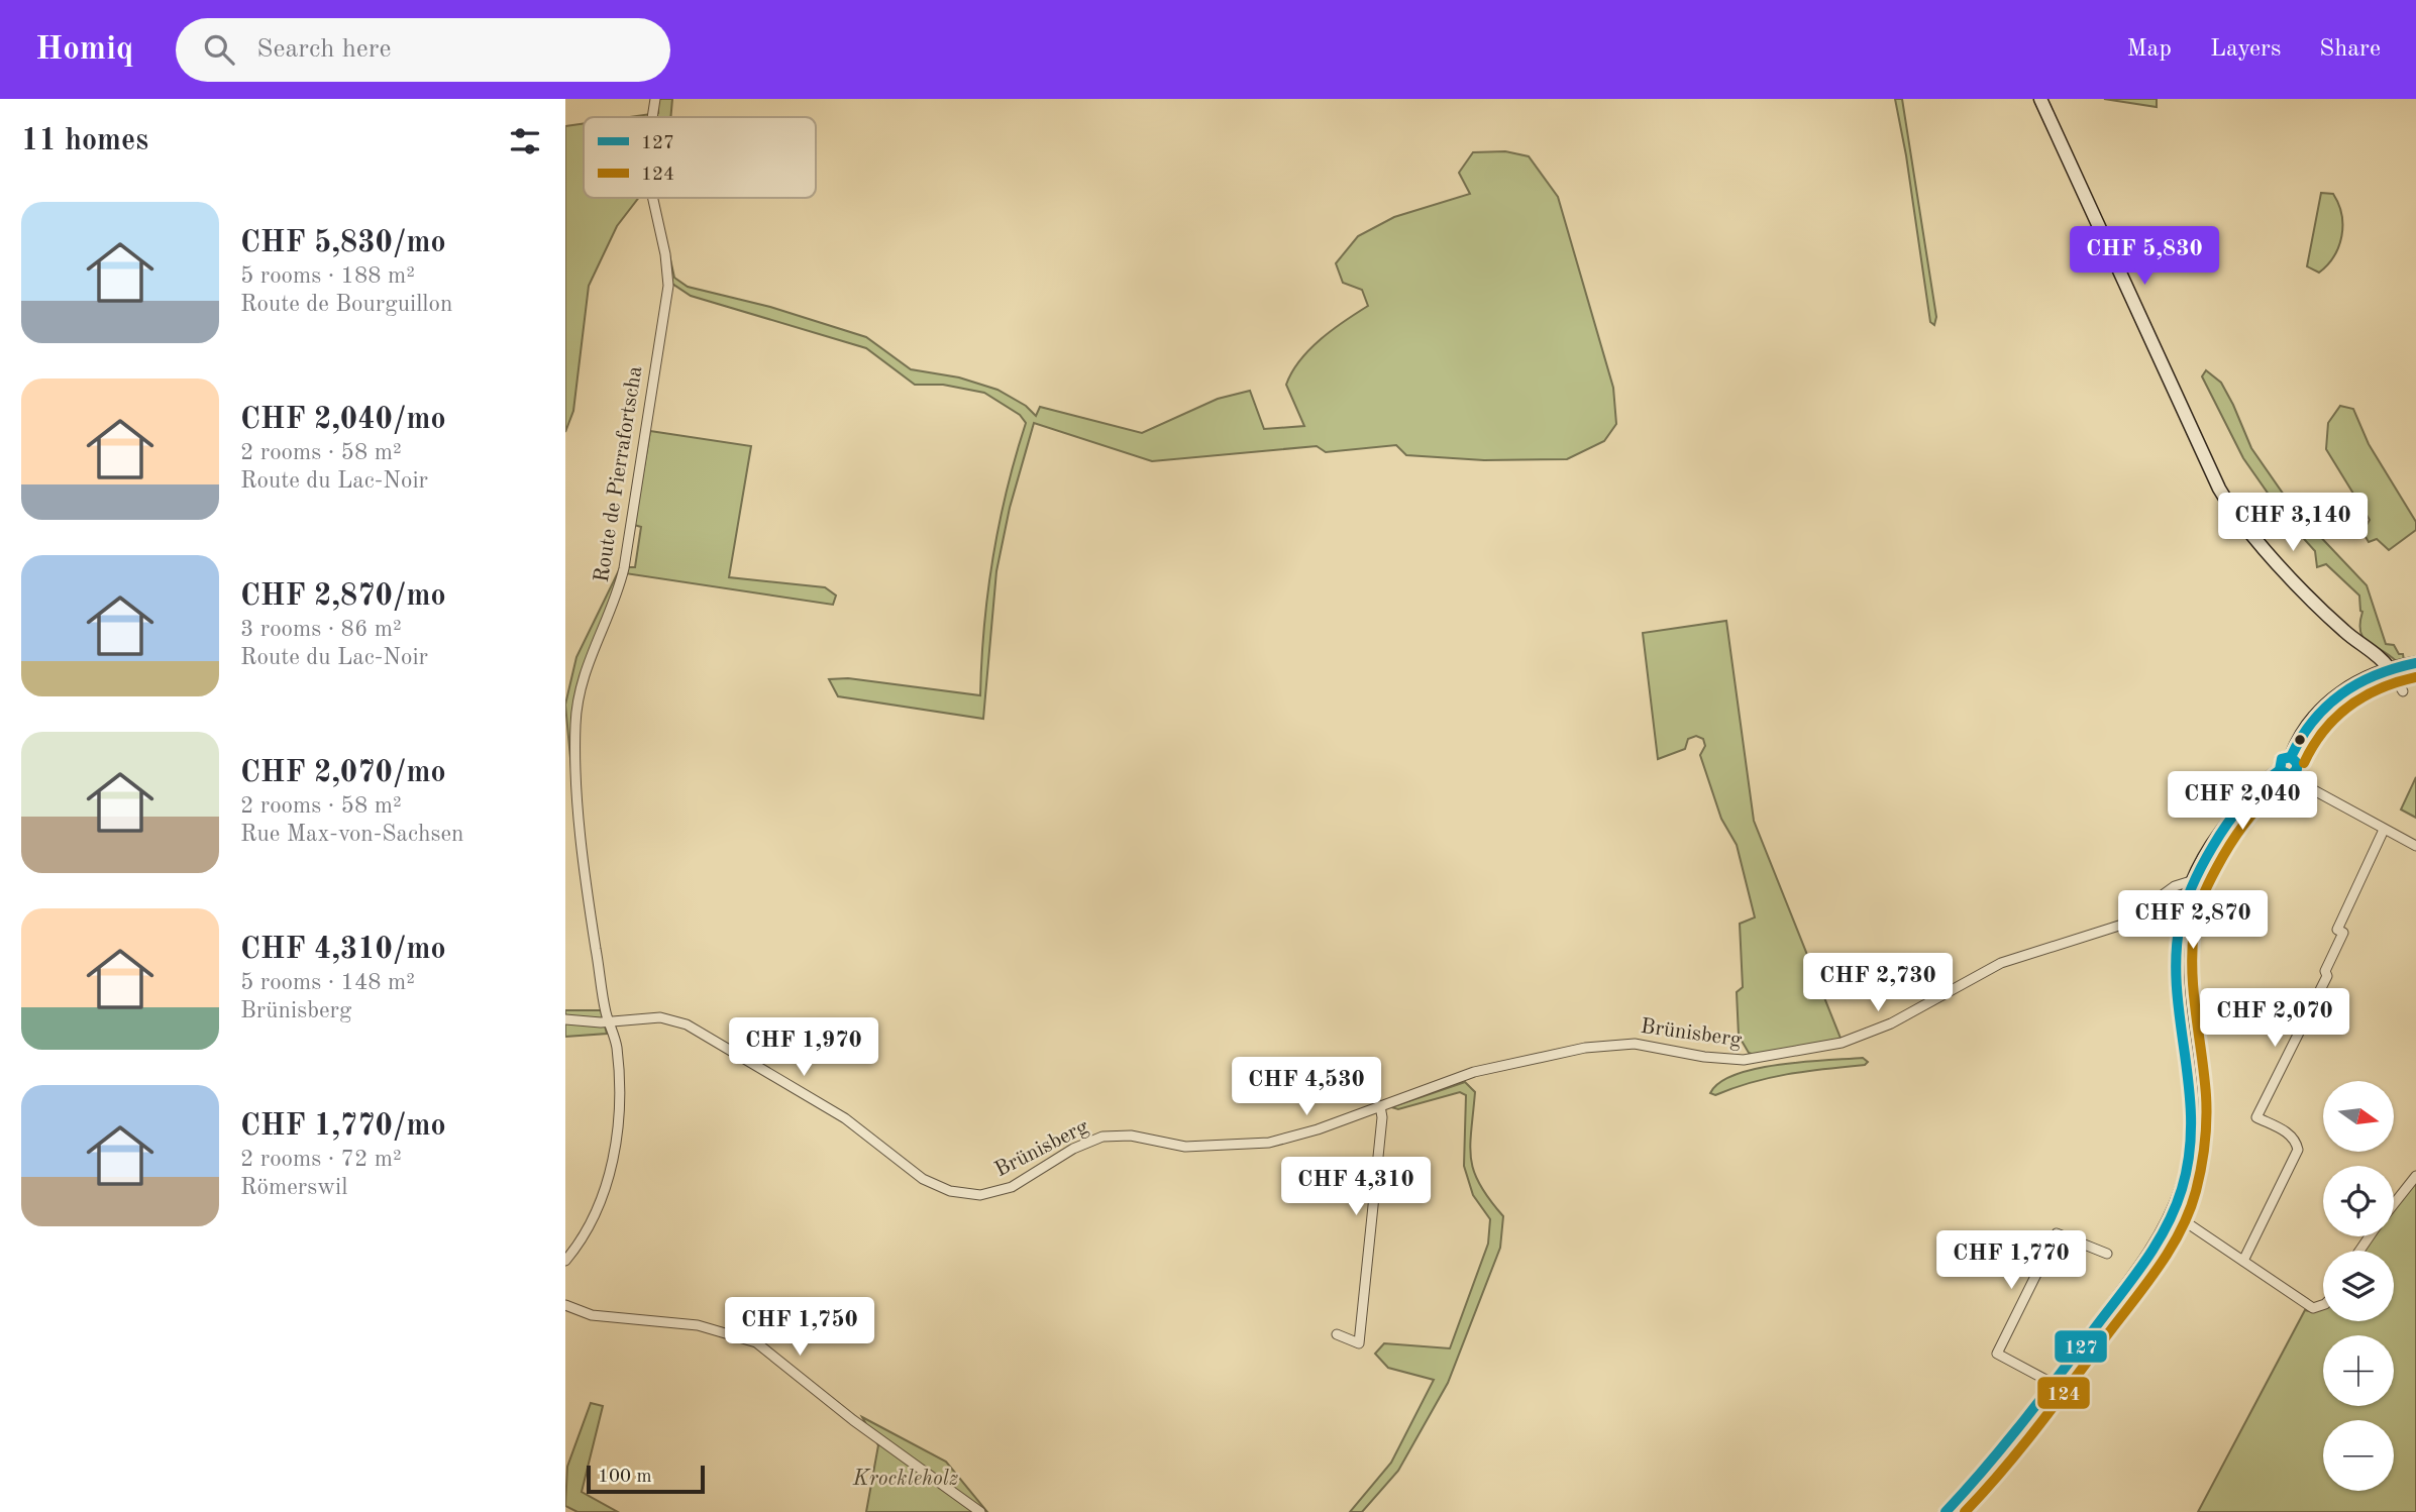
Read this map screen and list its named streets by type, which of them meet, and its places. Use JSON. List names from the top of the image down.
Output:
{
  "streets": {
    "street": ["Route de Pierrafortscha", "Brünisberg"]
  },
  "crossings": [
    ["Route de Pierrafortscha", "Brünisberg"]
  ],
  "parks": ["Krockleholz"],
  "lines": ["transit line 127", "transit line 124"],
  "legend": ["127", "124"],
  "scale_bar": "100 m",
  "north": "right",
  "page": {
    "header": "Homiq",
    "search": "Search here",
    "nav": ["Map", "Layers", "Share"],
    "heading": "11 homes",
    "list": [
      {
        "name": "CHF 5,830/mo",
        "note": "5 rooms · 188 m² · Route de Bourguillon"
      },
      {
        "name": "CHF 2,040/mo",
        "note": "2 rooms · 58 m² · Route du Lac-Noir"
      },
      {
        "name": "CHF 2,870/mo",
        "note": "3 rooms · 86 m² · Route du Lac-Noir"
      },
      {
        "name": "CHF 2,070/mo",
        "note": "2 rooms · 58 m² · Rue Max-von-Sachsen"
      },
      {
        "name": "CHF 4,310/mo",
        "note": "5 rooms · 148 m² · Brünisberg"
      },
      {
        "name": "CHF 1,770/mo",
        "note": "2 rooms · 72 m² · Römerswil"
      }
    ],
    "price": [
      "CHF 5,830",
      "CHF 3,140",
      "CHF 2,040",
      "CHF 2,870",
      "CHF 2,730",
      "CHF 2,070",
      "CHF 1,970",
      "CHF 4,530",
      "CHF 4,310",
      "CHF 1,770",
      "CHF 1,750"
    ],
    "map_buttons": ["+", "−"],
    "scale": "100 m"
  }
}
